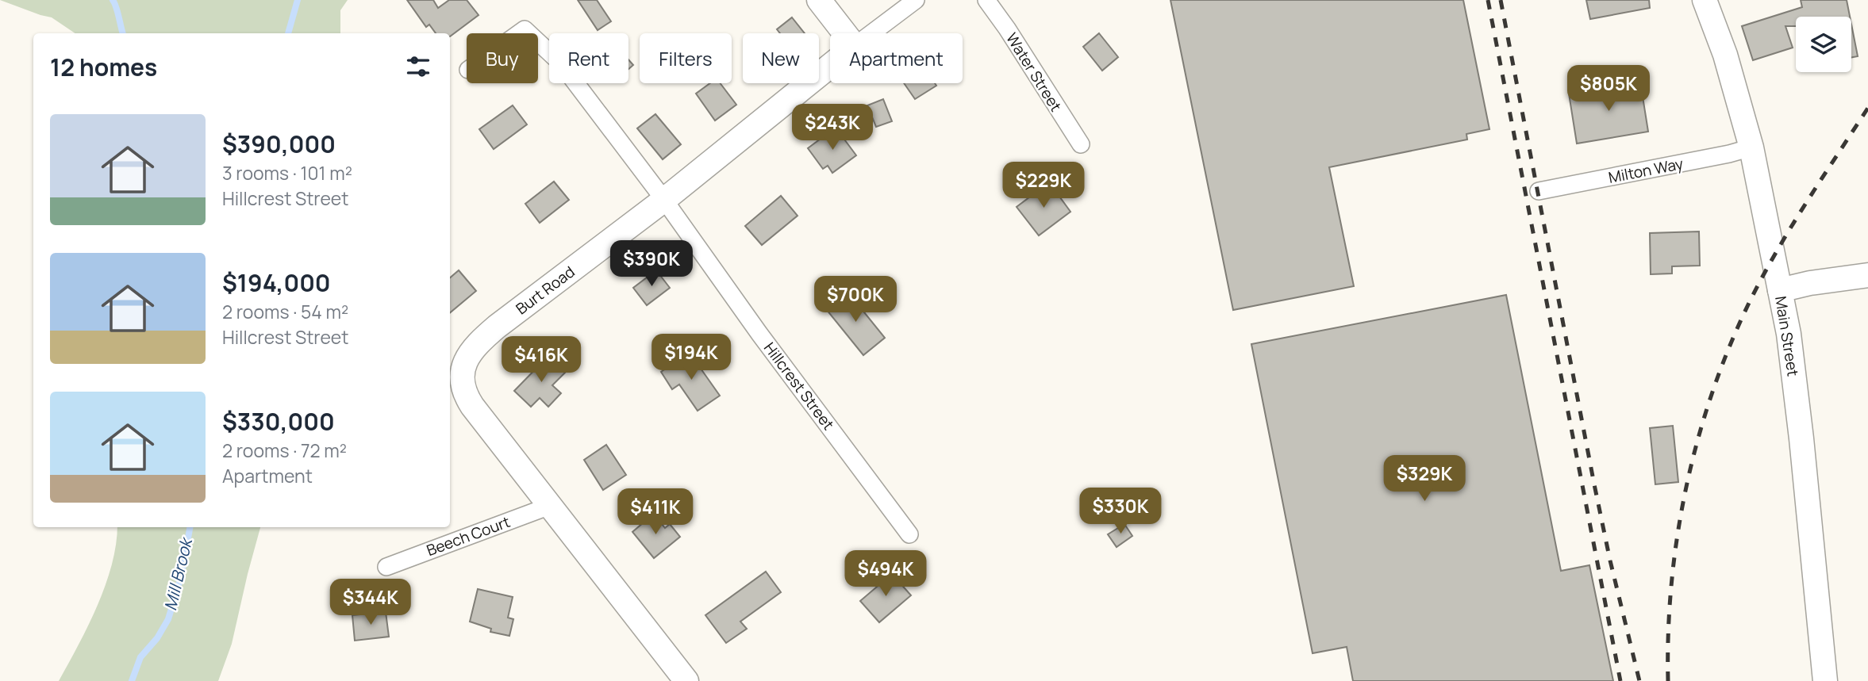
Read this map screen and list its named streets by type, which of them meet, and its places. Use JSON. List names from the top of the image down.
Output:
{
  "streets": {
    "street": [
      "Water Street",
      "Milton Way",
      "Burt Road",
      "Main Street",
      "Hillcrest Street",
      "Beech Court"
    ]
  },
  "crossings": [
    ["Milton Way", "Main Street"],
    ["Burt Road", "Hillcrest Street"],
    ["Burt Road", "Beech Court"]
  ],
  "water": ["Mill Brook"],
  "page": {
    "chip": [
      "Buy",
      "Rent",
      "Filters",
      "New",
      "Apartment"
    ],
    "heading": "12 homes",
    "price": [
      "$805K",
      "$243K",
      "$229K",
      "$390K",
      "$700K",
      "$194K",
      "$416K",
      "$329K",
      "$330K",
      "$411K",
      "$494K",
      "$344K"
    ],
    "list": [
      {
        "name": "$390,000",
        "note": "3 rooms · 101 m² · Hillcrest Street"
      },
      {
        "name": "$194,000",
        "note": "2 rooms · 54 m² · Hillcrest Street"
      },
      {
        "name": "$330,000",
        "note": "2 rooms · 72 m² · Apartment"
      }
    ]
  }
}
